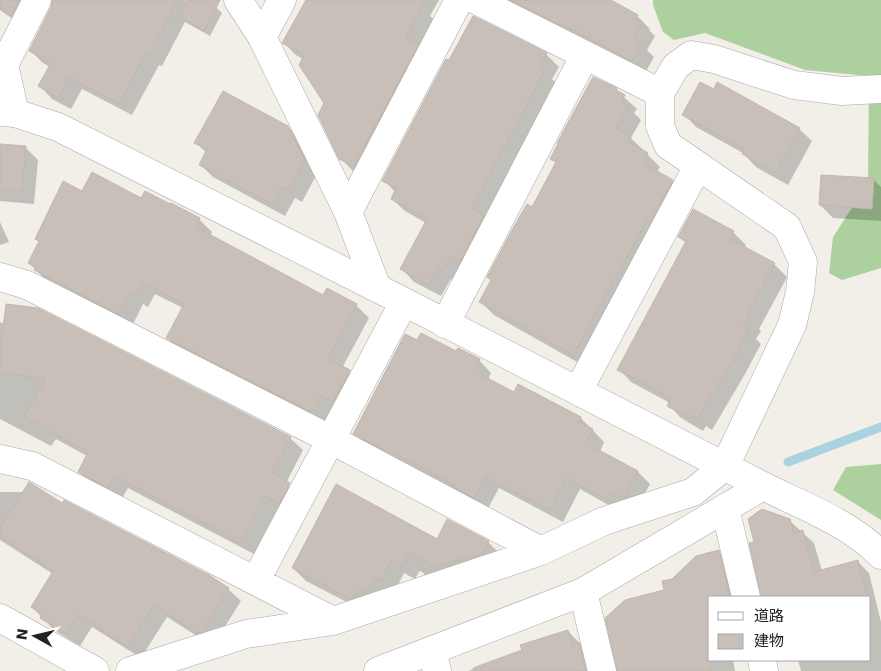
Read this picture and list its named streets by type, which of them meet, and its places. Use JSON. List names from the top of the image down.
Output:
{
  "legend": ["道路", "建物"],
  "north": "left"
}
